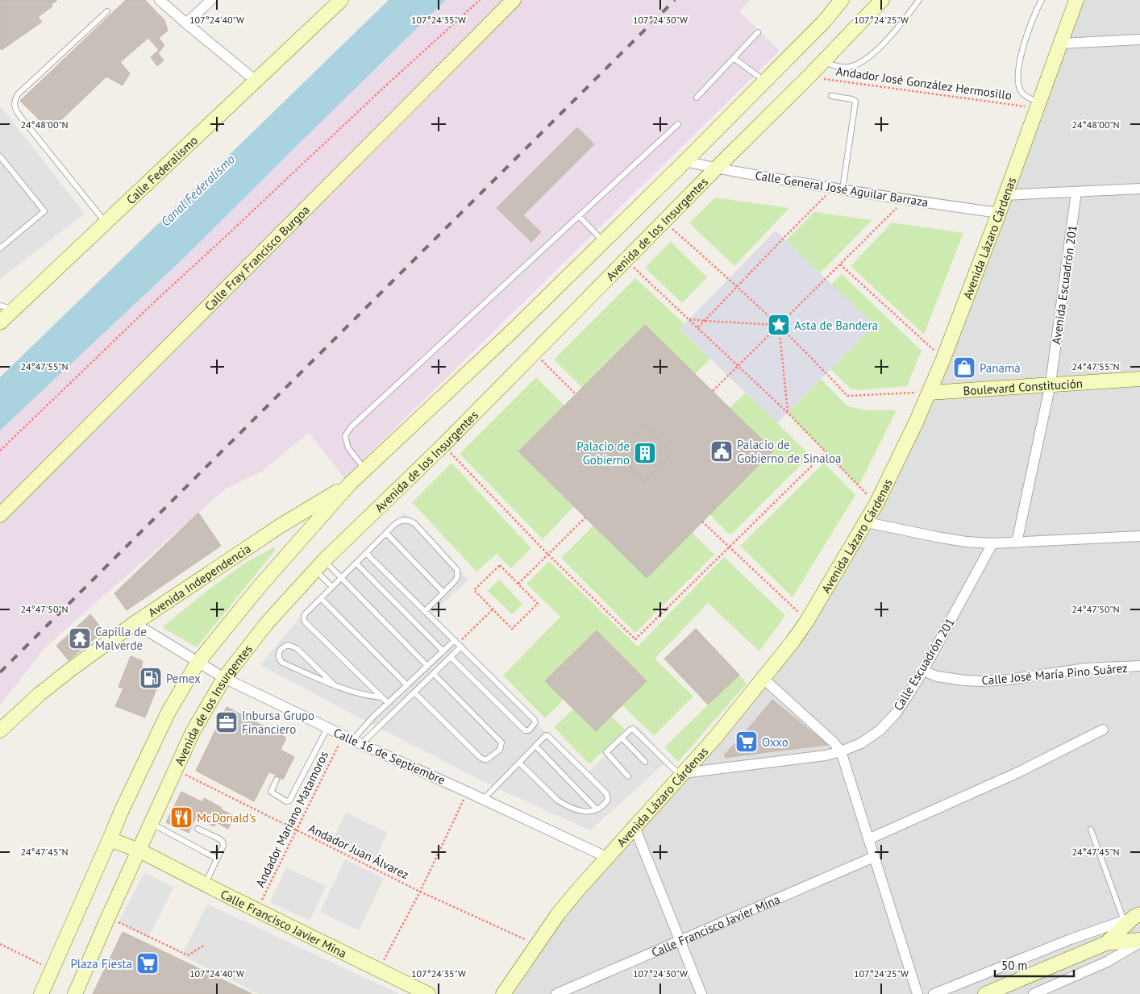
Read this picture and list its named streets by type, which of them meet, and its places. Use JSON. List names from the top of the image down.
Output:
{
  "streets": {
    "main road": [
      "Calle Federalismo",
      "Avenida de los Insurgentes",
      "Avenida Lázaro Cárdenas",
      "Calle Fray Francisco Burgoa",
      "Boulevard Constitución",
      "Avenida Independencia",
      "Calle Francisco Javier Mina"
    ],
    "street": [
      "Calle General José Aguilar Barraza",
      "Avenida Escuadrón 201",
      "Calle Escuadrón 201",
      "Calle José María Pino Suárez",
      "Calle 16 de Septiembre"
    ],
    "path": ["Andador José González Hermosillo", "Andador Mariano Matamoros", "Andador Juan Álvarez"]
  },
  "crossings": [
    ["Andador José González Hermosillo", "Avenida de los Insurgentes"],
    ["Andador José González Hermosillo", "Avenida Lázaro Cárdenas"],
    ["Calle General José Aguilar Barraza", "Avenida de los Insurgentes"],
    ["Calle General José Aguilar Barraza", "Avenida Lázaro Cárdenas"],
    ["Avenida de los Insurgentes", "Calle 16 de Septiembre"],
    ["Avenida de los Insurgentes", "Andador Juan Álvarez"],
    ["Avenida de los Insurgentes", "Calle Francisco Javier Mina"],
    ["Avenida Lázaro Cárdenas", "Boulevard Constitución"],
    ["Avenida Lázaro Cárdenas", "Calle Escuadrón 201"],
    ["Avenida Lázaro Cárdenas", "Calle 16 de Septiembre"],
    ["Avenida Lázaro Cárdenas", "Andador Juan Álvarez"],
    ["Avenida Escuadrón 201", "Boulevard Constitución"],
    ["Avenida Independencia", "Calle 16 de Septiembre"],
    ["Calle Escuadrón 201", "Calle José María Pino Suárez"],
    ["Calle 16 de Septiembre", "Andador Mariano Matamoros"],
    ["Andador Mariano Matamoros", "Andador Juan Álvarez"],
    ["Andador Mariano Matamoros", "Calle Francisco Javier Mina"]
  ],
  "water": ["Canal Federalismo"],
  "places": {
    "place": ["Asta de Bandera"],
    "shop": ["Panamá"],
    "public building": ["Palacio de Gobierno de Sinaloa"],
    "building": ["Palacio de Gobierno"],
    "temple": ["Capilla de Malverde"],
    "fuel station": ["Pemex"],
    "office": ["Inbursa Grupo Financiero"],
    "supermarket": ["Oxxo", "Plaza Fiesta"],
    "restaurant": ["McDonald's"]
  },
  "scale_bar": "50 m",
  "coordinates": [
    "107°24'40\"W",
    "107°24'35\"W",
    "107°24'30\"W",
    "107°24'25\"W",
    "24°48'00\"N",
    "24°47'55\"N",
    "24°47'50\"N",
    "24°47'45\"N"
  ]
}
